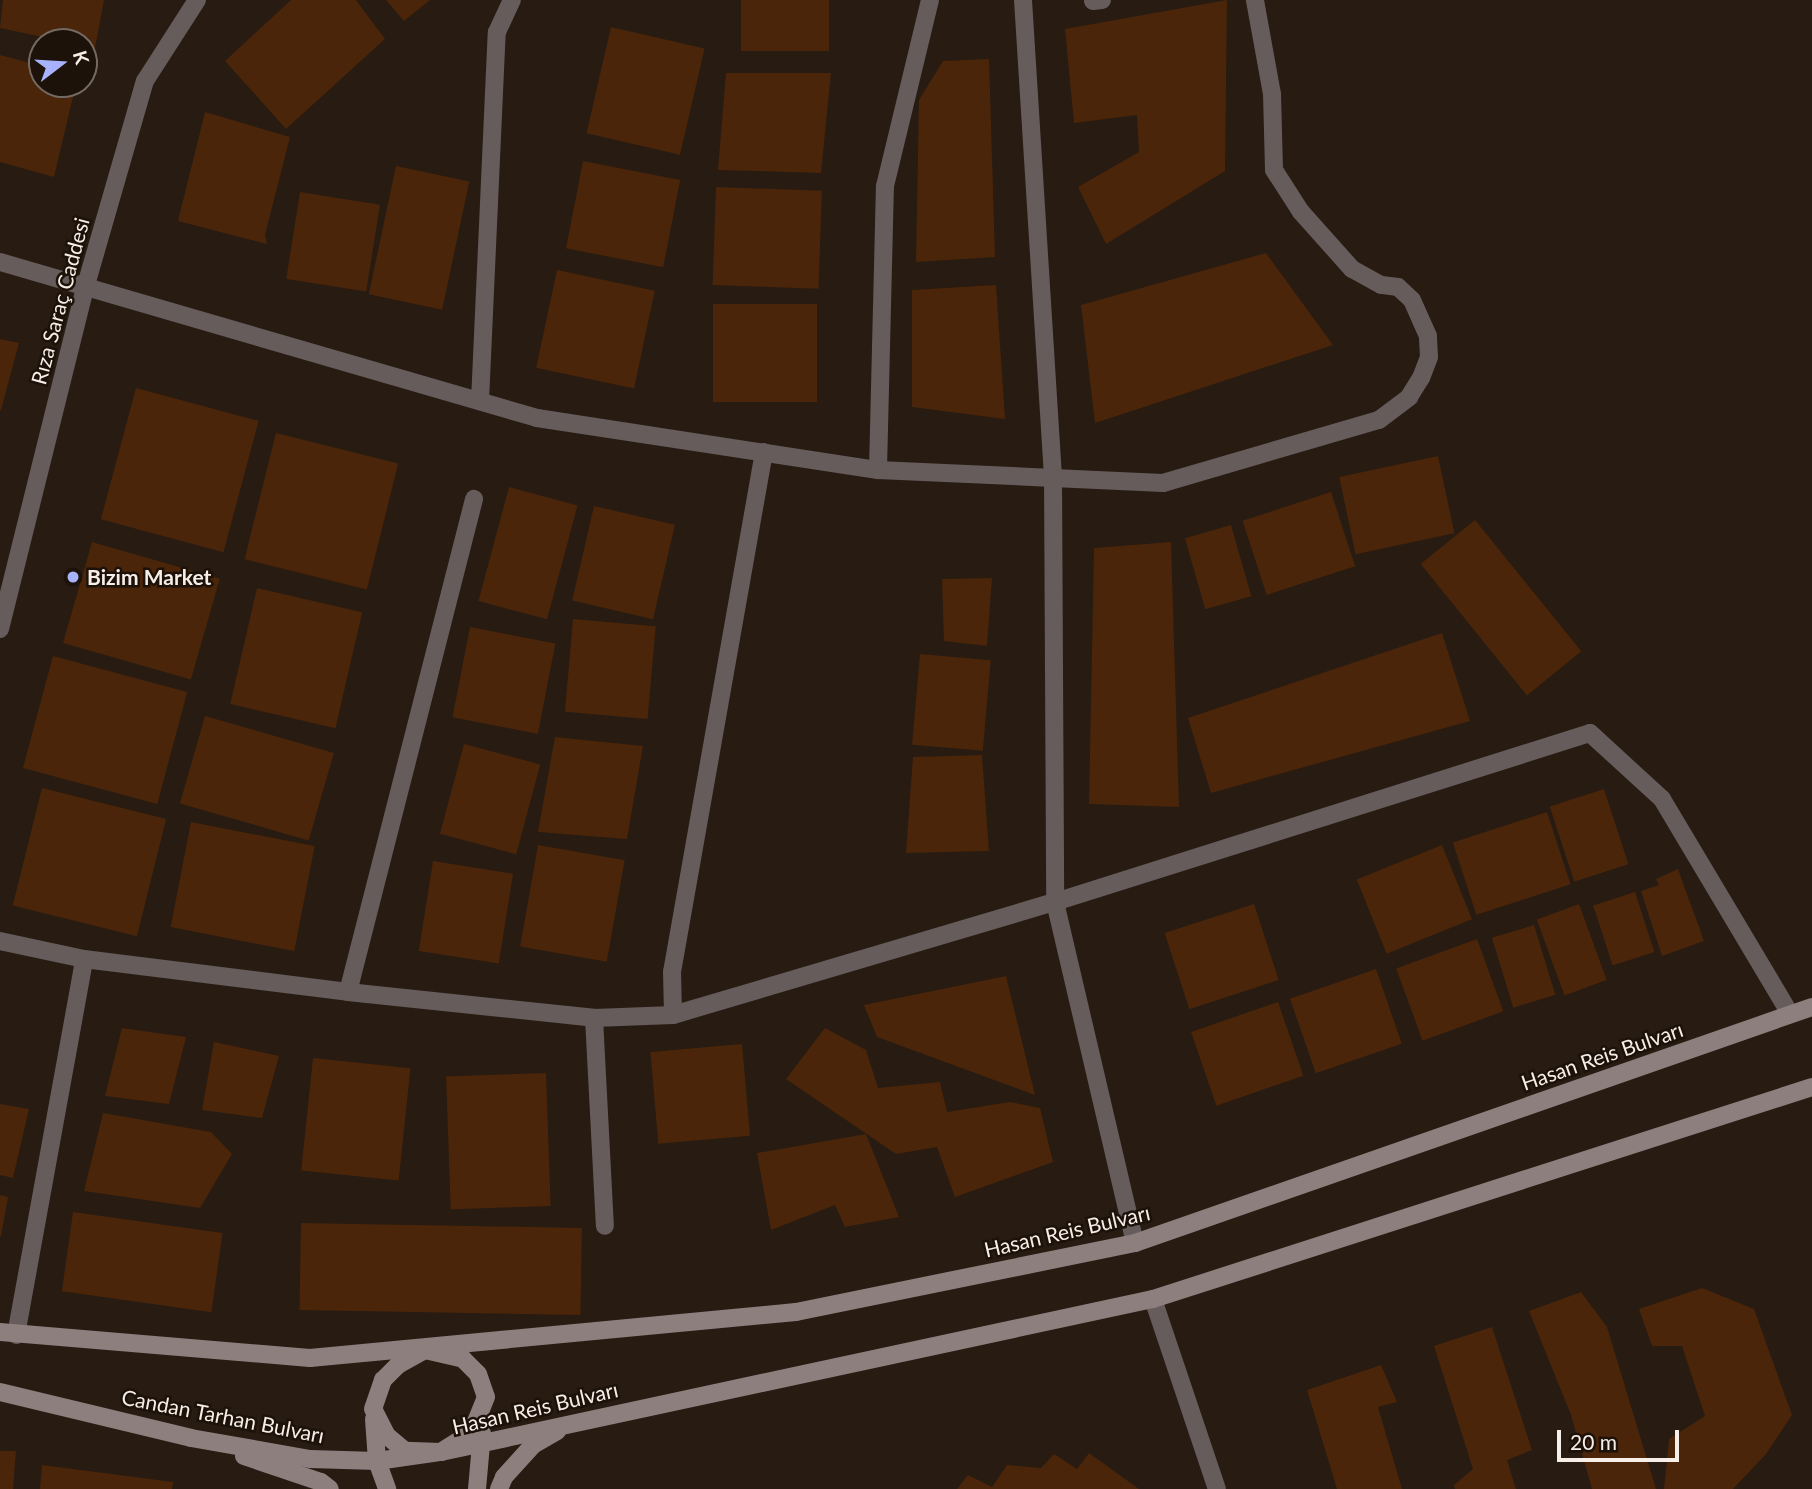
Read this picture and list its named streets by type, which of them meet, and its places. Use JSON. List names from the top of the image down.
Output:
{
  "streets": {
    "main road": ["Hasan Reis Bulvarı", "Candan Tarhan Bulvarı"],
    "street": ["Rıza Saraç Caddesi"]
  },
  "crossings": [
    ["Hasan Reis Bulvarı", "Candan Tarhan Bulvarı"]
  ],
  "places": ["Bizim Market"],
  "scale_bar": "20 m",
  "north": "right"
}
